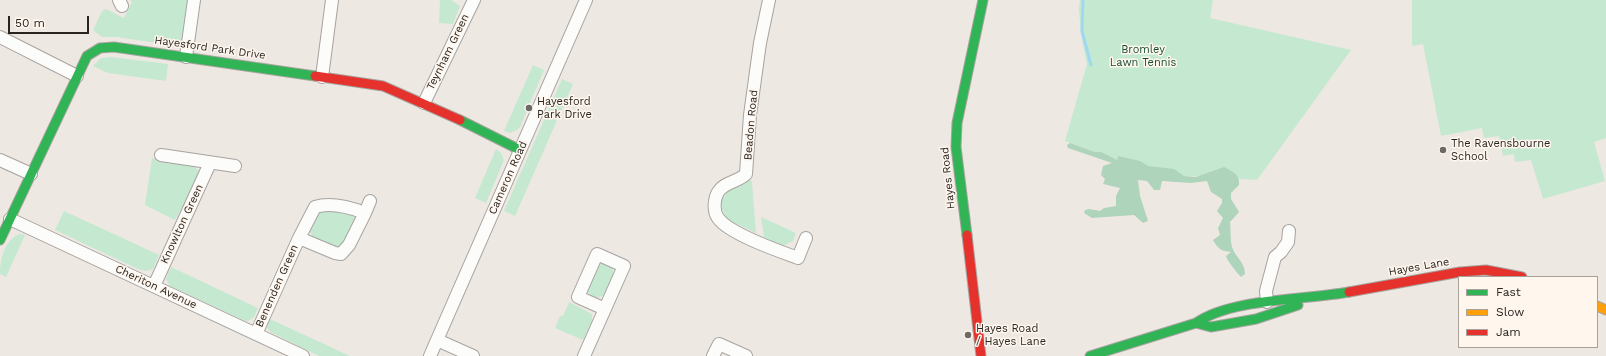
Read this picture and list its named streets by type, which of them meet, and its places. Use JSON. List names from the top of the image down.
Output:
{
  "streets": {
    "main road": ["Hayesford Park Drive", "Hayes Road", "Hayes Lane"],
    "street": [
      "Teynham Green",
      "Beadon Road",
      "Cameron Road",
      "Knowlton Green",
      "Benenden Green",
      "Cheriton Avenue"
    ]
  },
  "crossings": [
    ["Hayesford Park Drive", "Teynham Green"],
    ["Hayesford Park Drive", "Cameron Road"],
    ["Hayesford Park Drive", "Cheriton Avenue"],
    ["Knowlton Green", "Cheriton Avenue"],
    ["Benenden Green", "Cheriton Avenue"]
  ],
  "parks": ["Bromley Lawn Tennis"],
  "places": ["Hayesford Park Drive", "The Ravensbourne School", "Hayes Road / Hayes Lane"],
  "legend": ["Fast", "Slow", "Jam"],
  "scale_bar": "50 m"
}
